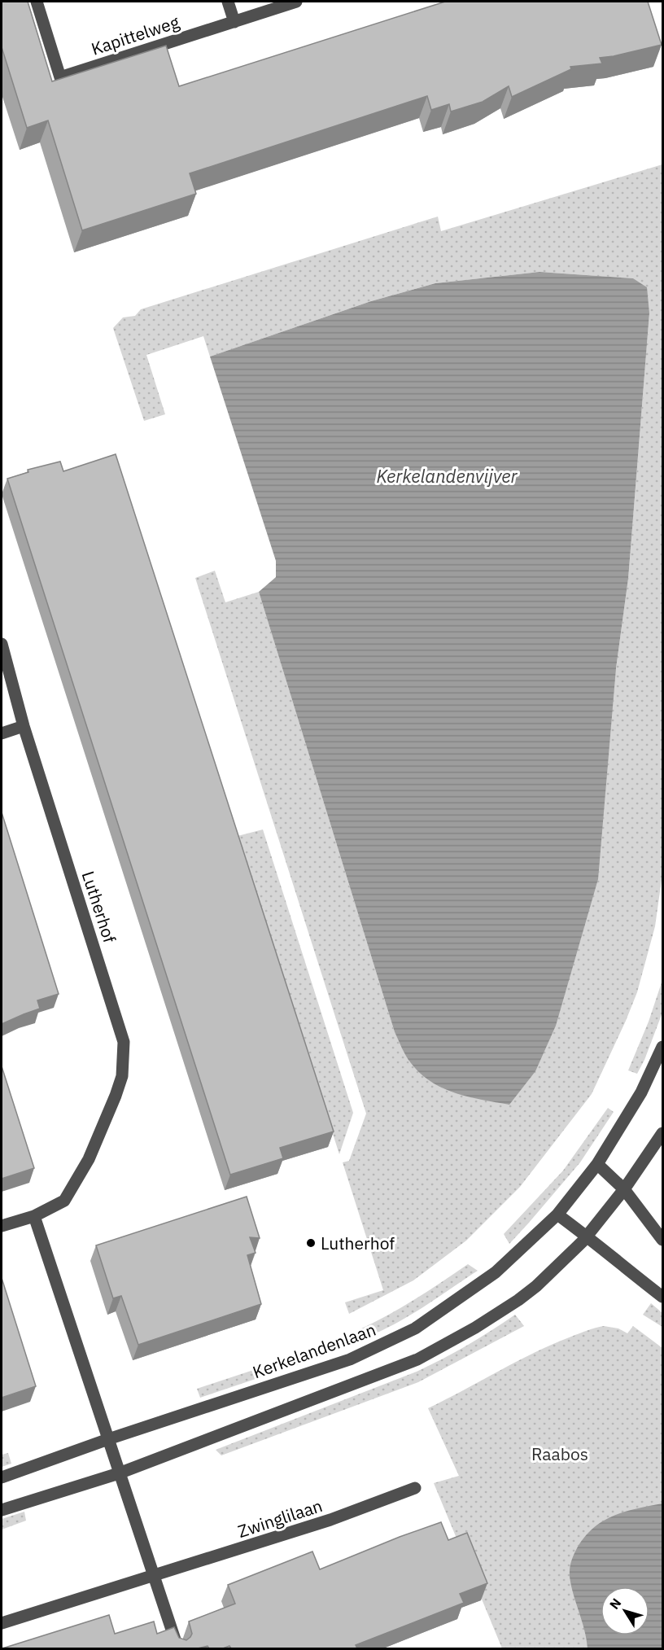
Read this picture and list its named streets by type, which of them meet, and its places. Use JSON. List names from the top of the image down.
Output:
{
  "streets": {
    "street": [
      "Kapittelweg",
      "Lutherhof",
      "Kerkelandenlaan",
      "Zwinglilaan"
    ]
  },
  "water": ["Kerkelandenvijver"],
  "parks": ["Raabos"],
  "places": ["Lutherhof"],
  "north": "top left"
}
